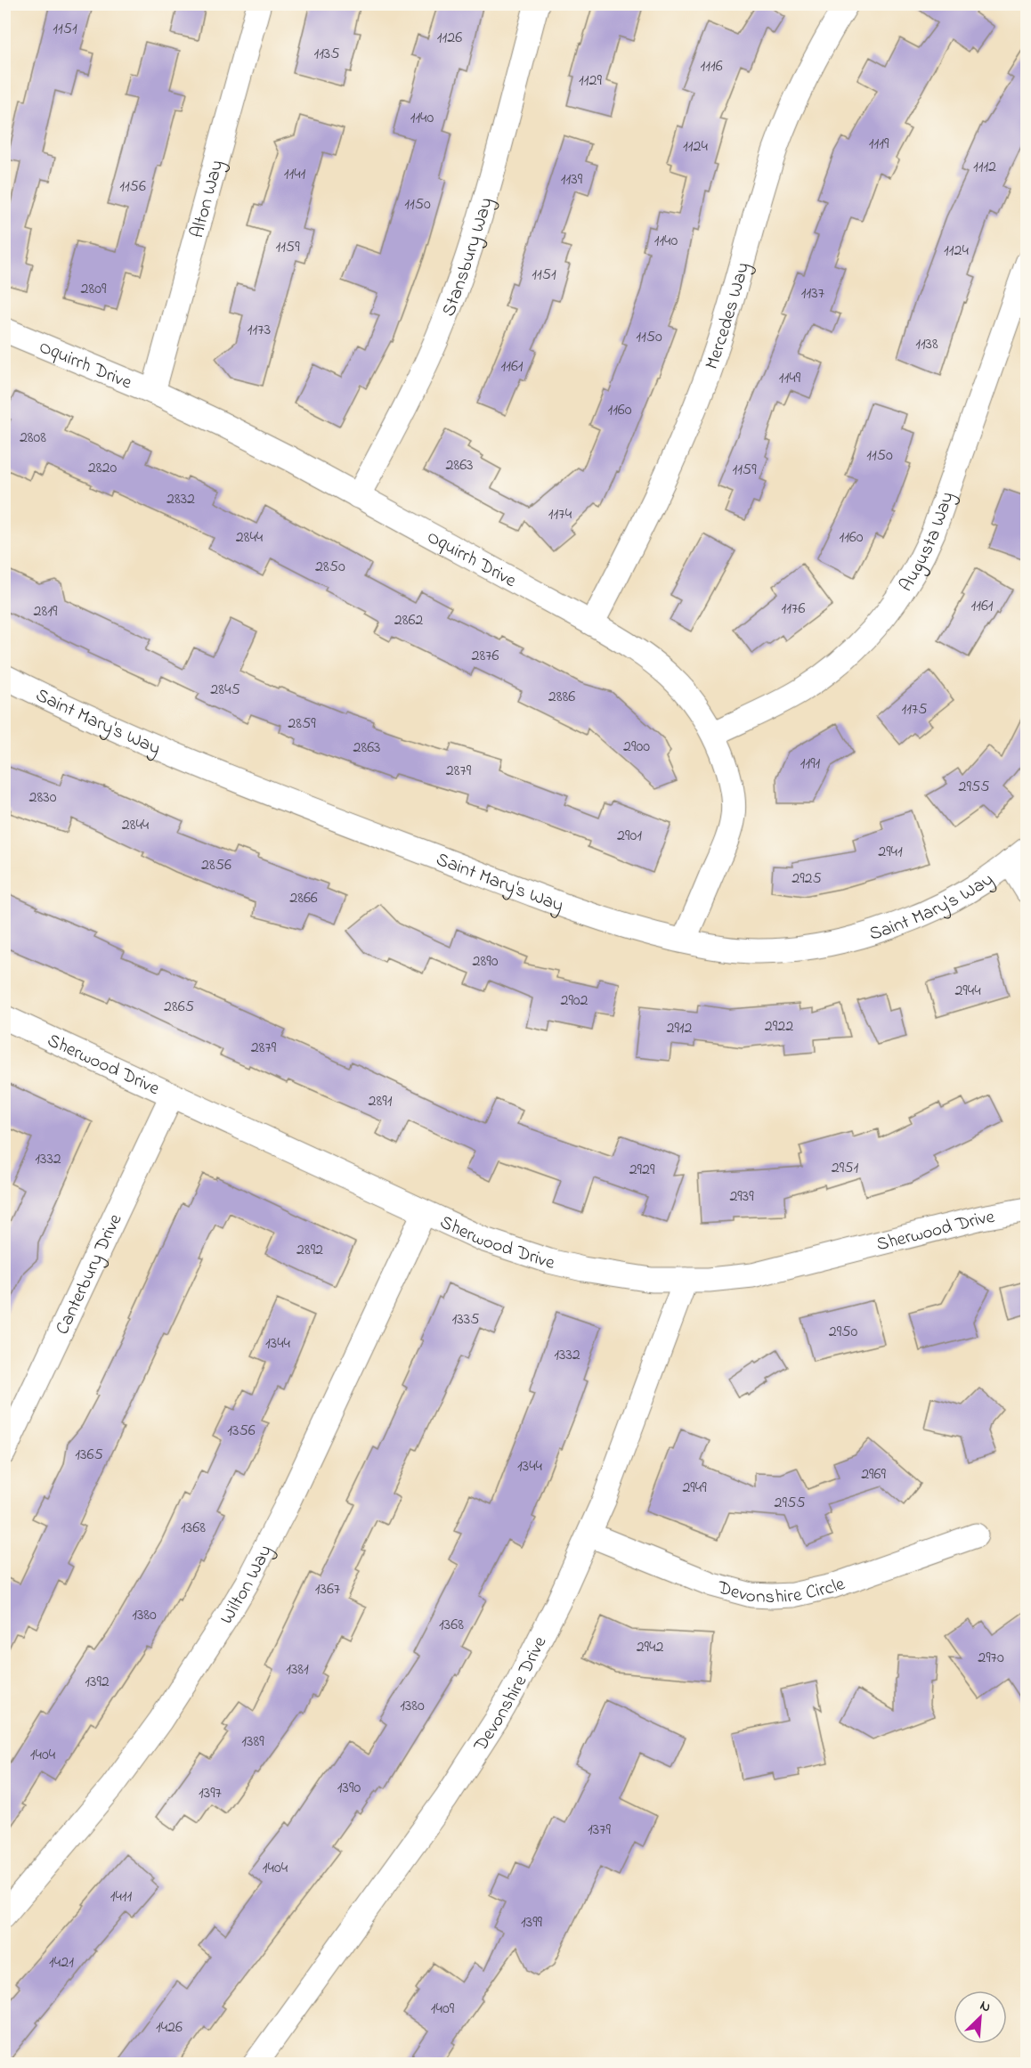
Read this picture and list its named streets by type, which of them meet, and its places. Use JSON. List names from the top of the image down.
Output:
{
  "streets": {
    "street": [
      "Alton Way",
      "Stansbury Way",
      "Mercedes Way",
      "Oquirrh Drive",
      "Augusta Way",
      "Saint Mary's Way",
      "Sherwood Drive",
      "Canterbury Drive",
      "Devonshire Circle",
      "Wilton Way",
      "Devonshire Drive"
    ]
  },
  "crossings": [
    ["Alton Way", "Oquirrh Drive"],
    ["Stansbury Way", "Oquirrh Drive"],
    ["Mercedes Way", "Oquirrh Drive"],
    ["Oquirrh Drive", "Augusta Way"],
    ["Oquirrh Drive", "Saint Mary's Way"],
    ["Sherwood Drive", "Canterbury Drive"],
    ["Sherwood Drive", "Wilton Way"],
    ["Sherwood Drive", "Devonshire Drive"],
    ["Devonshire Circle", "Devonshire Drive"]
  ],
  "house_numbers": [
    "1151",
    "1126",
    "1135",
    "1116",
    "1129",
    "1140",
    "1119",
    "1124",
    "1112",
    "1141",
    "1139",
    "1156",
    "1150",
    "1140",
    "1159",
    "1124",
    "1151",
    "2809",
    "1137",
    "1173",
    "1150",
    "1138",
    "1161",
    "1149",
    "1160",
    "2808",
    "1150",
    "2863",
    "2820",
    "1159",
    "2832",
    "1174",
    "2844",
    "1160",
    "2850",
    "1161",
    "1176",
    "2819",
    "2862",
    "2876",
    "2845",
    "2886",
    "1175",
    "2859",
    "2900",
    "2863",
    "1191",
    "2879",
    "2955",
    "2830",
    "2844",
    "2901",
    "2941",
    "2856",
    "2925",
    "2866",
    "2890",
    "2944",
    "2902",
    "2865",
    "2922",
    "2912",
    "2879",
    "2891",
    "1332",
    "2951",
    "2929",
    "2939",
    "2892",
    "1335",
    "2950",
    "1344",
    "1332",
    "1356",
    "1365",
    "1344",
    "2969",
    "2949",
    "2955",
    "1368",
    "1367",
    "1380",
    "1368",
    "2942",
    "2970",
    "1381",
    "1392",
    "1380",
    "1389",
    "1404",
    "1390",
    "1397",
    "1379",
    "1404",
    "1411",
    "1399",
    "1421",
    "1409",
    "1426"
  ],
  "north": "top right"
}
